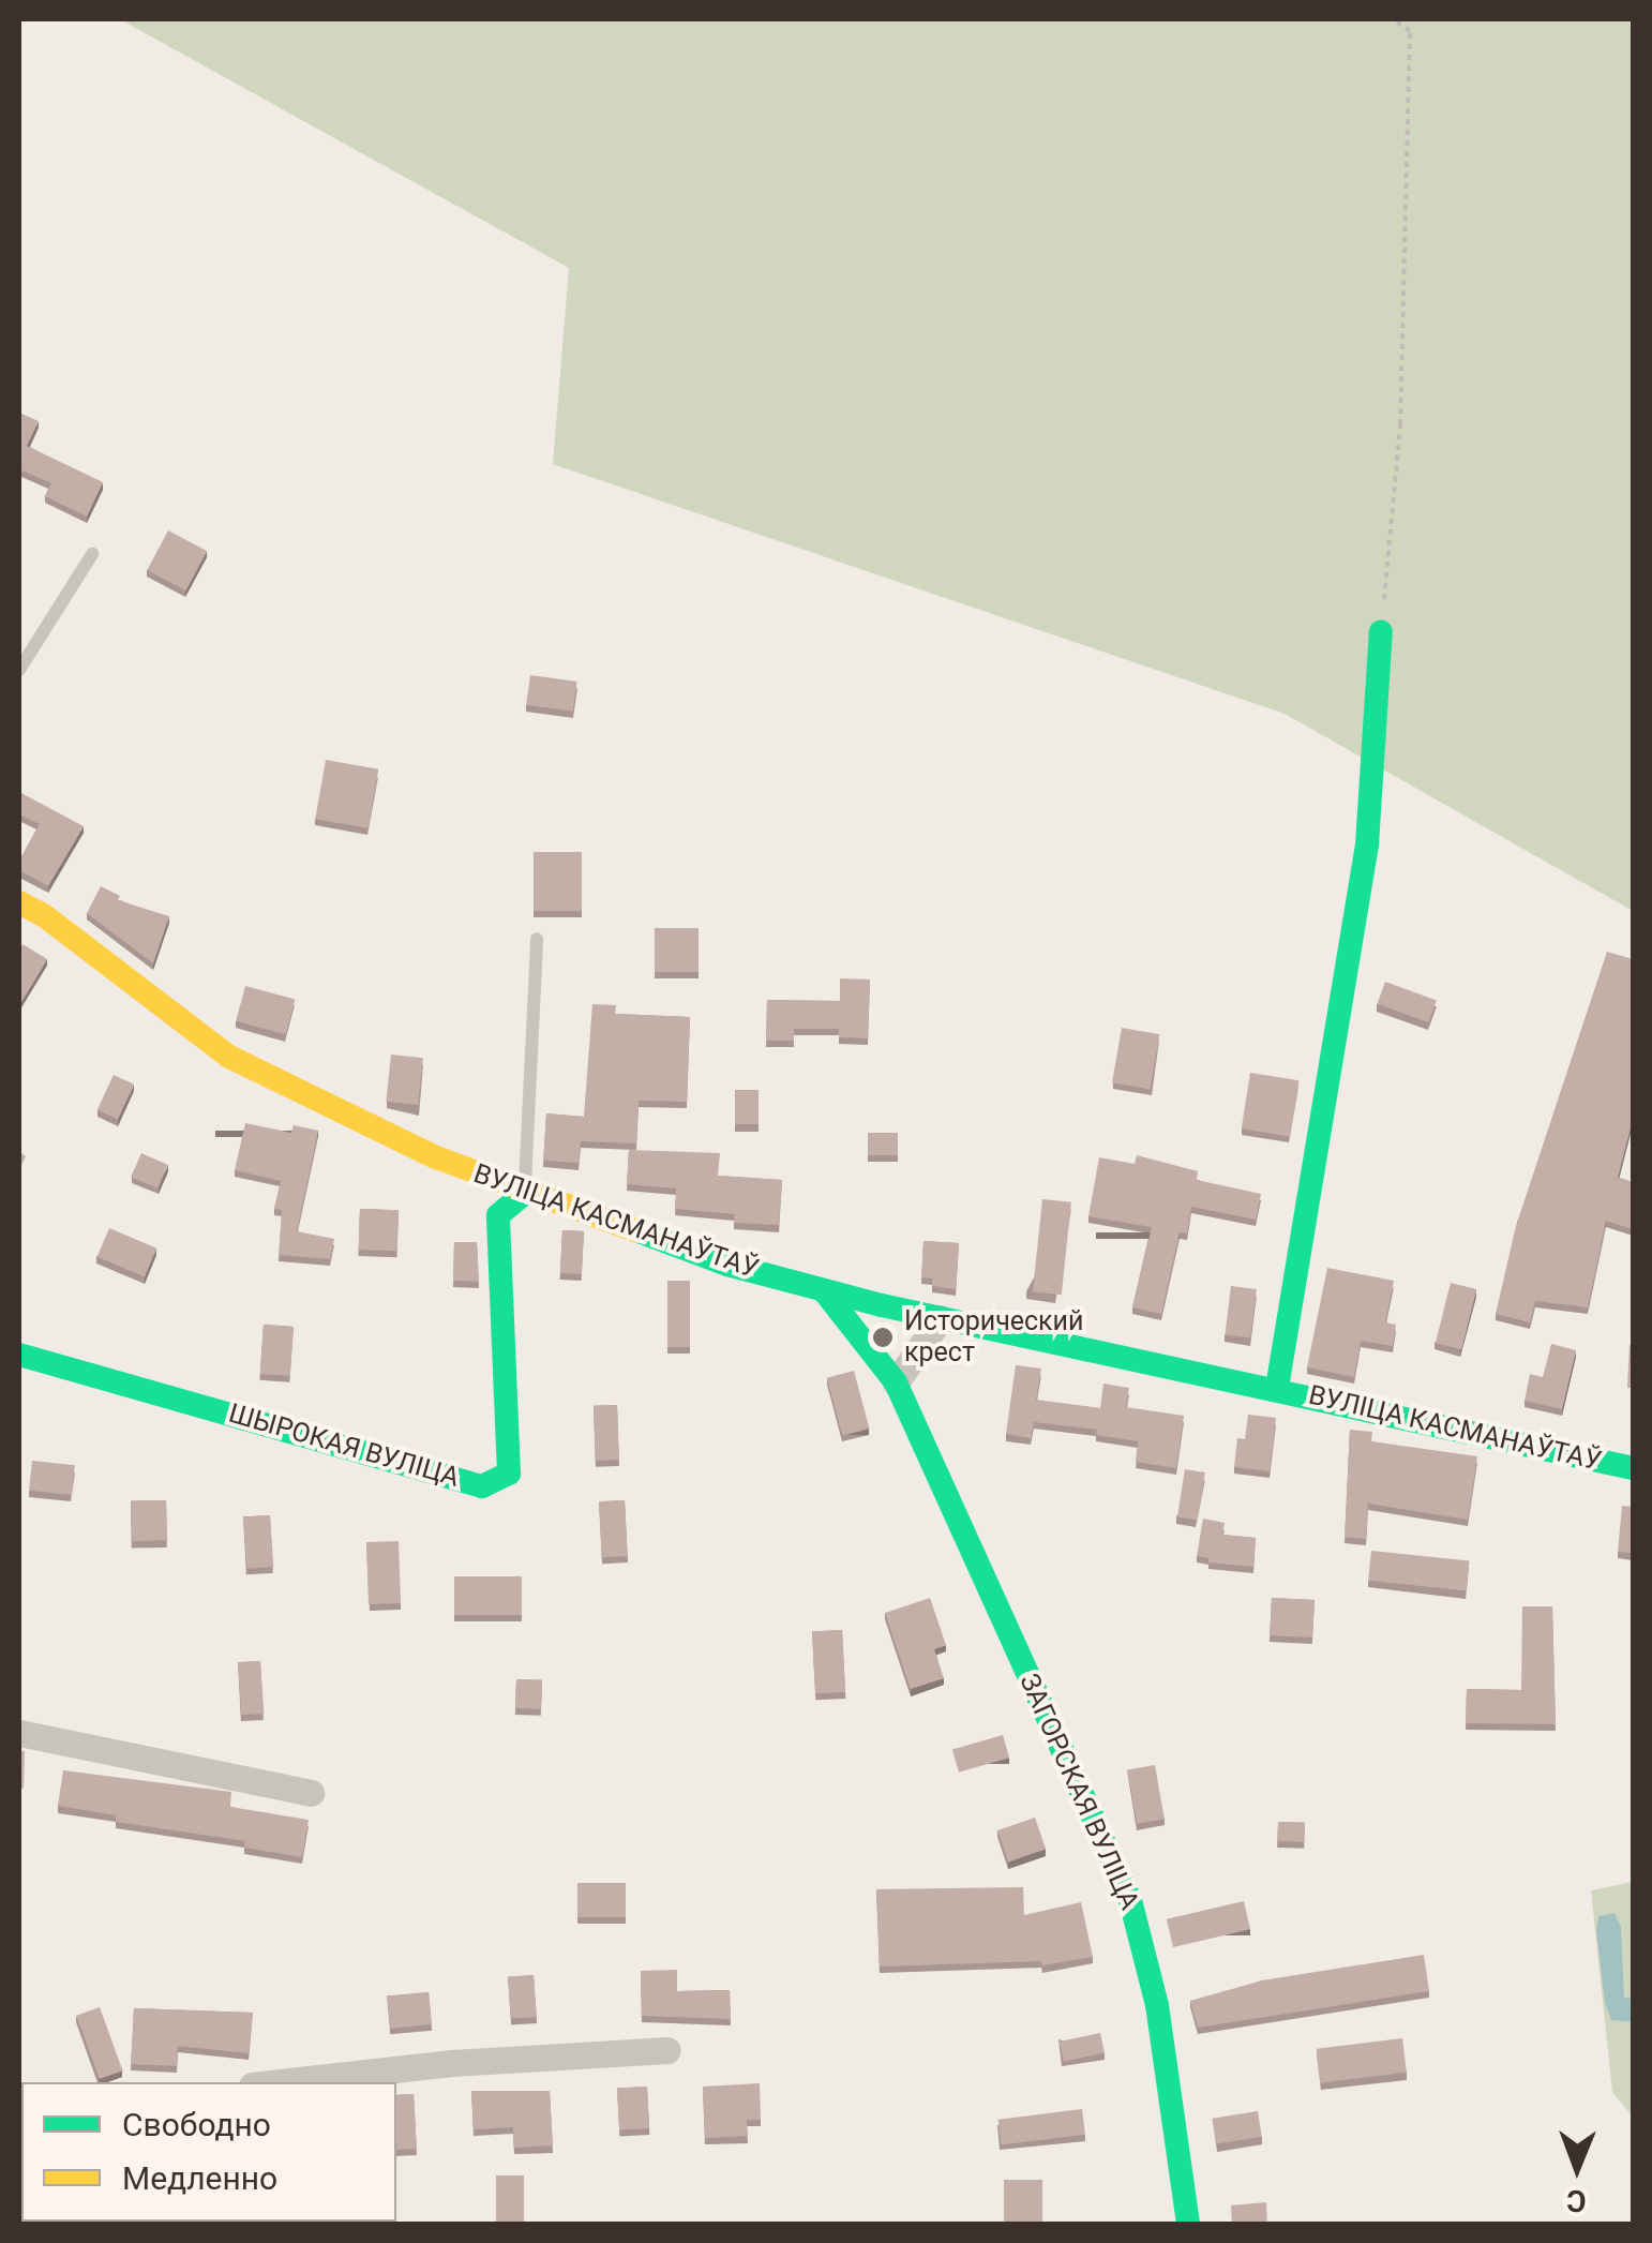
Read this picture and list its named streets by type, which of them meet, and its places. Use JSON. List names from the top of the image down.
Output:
{
  "streets": {
    "street": ["ВУЛІЦА КАСМАНАЎТАЎ", "ШЫРОКАЯ ВУЛІЦА", "ЗАГОРСКАЯ ВУЛІЦА"]
  },
  "crossings": [
    ["ВУЛІЦА КАСМАНАЎТАЎ", "ШЫРОКАЯ ВУЛІЦА"],
    ["ВУЛІЦА КАСМАНАЎТАЎ", "ЗАГОРСКАЯ ВУЛІЦА"]
  ],
  "places": ["Исторический крест"],
  "legend": ["Свободно", "Медленно"],
  "north": "bottom"
}
